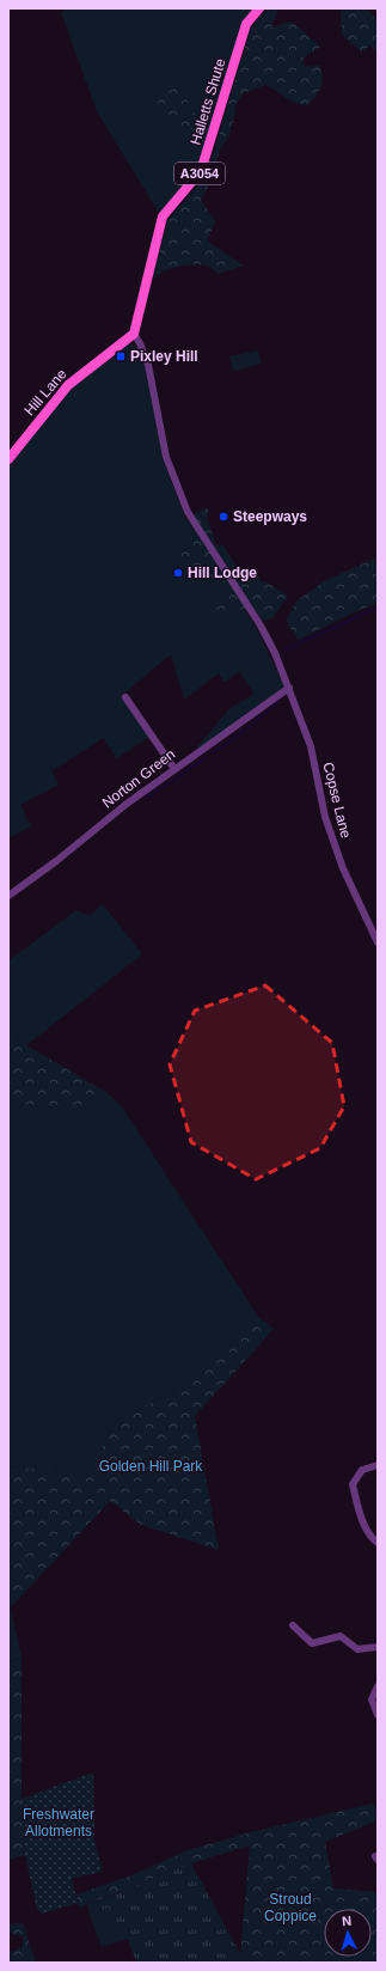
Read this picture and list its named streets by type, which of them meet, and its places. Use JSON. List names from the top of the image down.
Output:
{
  "streets": {
    "main road": ["Halletts Shute", "A3054", "Hill Lane"],
    "street": ["Norton Green", "Copse Lane"]
  },
  "crossings": [
    ["Halletts Shute", "Hill Lane"],
    ["Norton Green", "Copse Lane"]
  ],
  "parks": ["Golden Hill Park", "Freshwater Allotments", "Stroud Coppice"],
  "places": {
    "transit": ["Pixley Hill"],
    "other": ["Steepways", "Hill Lodge"]
  },
  "north": "top"
}
